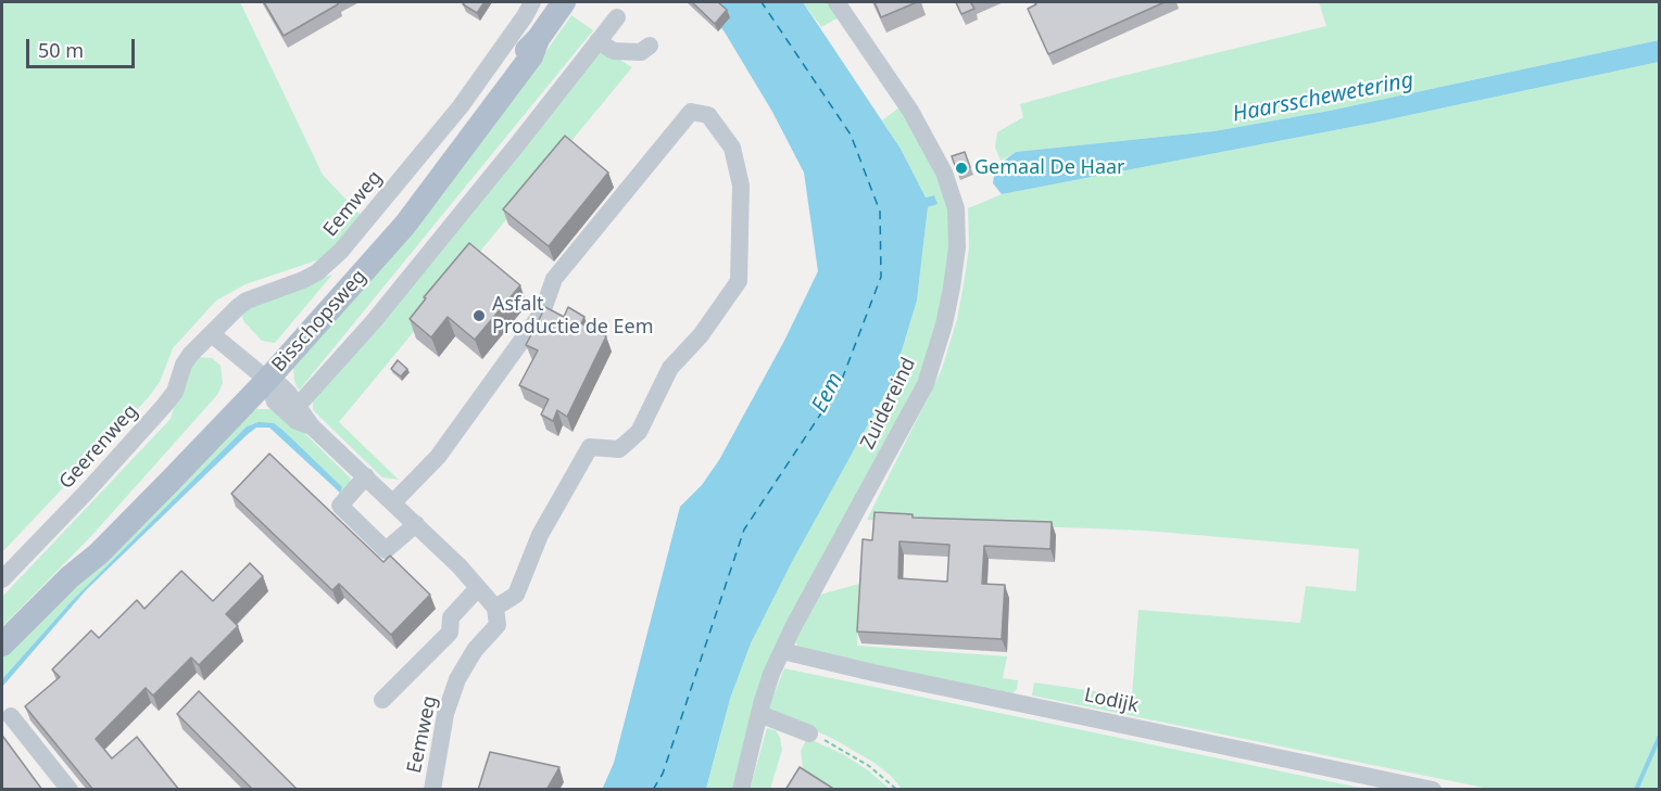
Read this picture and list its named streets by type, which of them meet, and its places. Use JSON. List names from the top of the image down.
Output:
{
  "streets": {
    "main road": ["Bisschopsweg"],
    "street": [
      "Eemweg",
      "Zuidereind",
      "Geerenweg",
      "Lodijk"
    ]
  },
  "crossings": [
    ["Eemweg", "Geerenweg"],
    ["Zuidereind", "Lodijk"]
  ],
  "water": ["Haarsschewetering", "Eem"],
  "places": ["Gemaal De Haar", "Asfalt Productie de Eem"],
  "scale_bar": "50 m"
}
